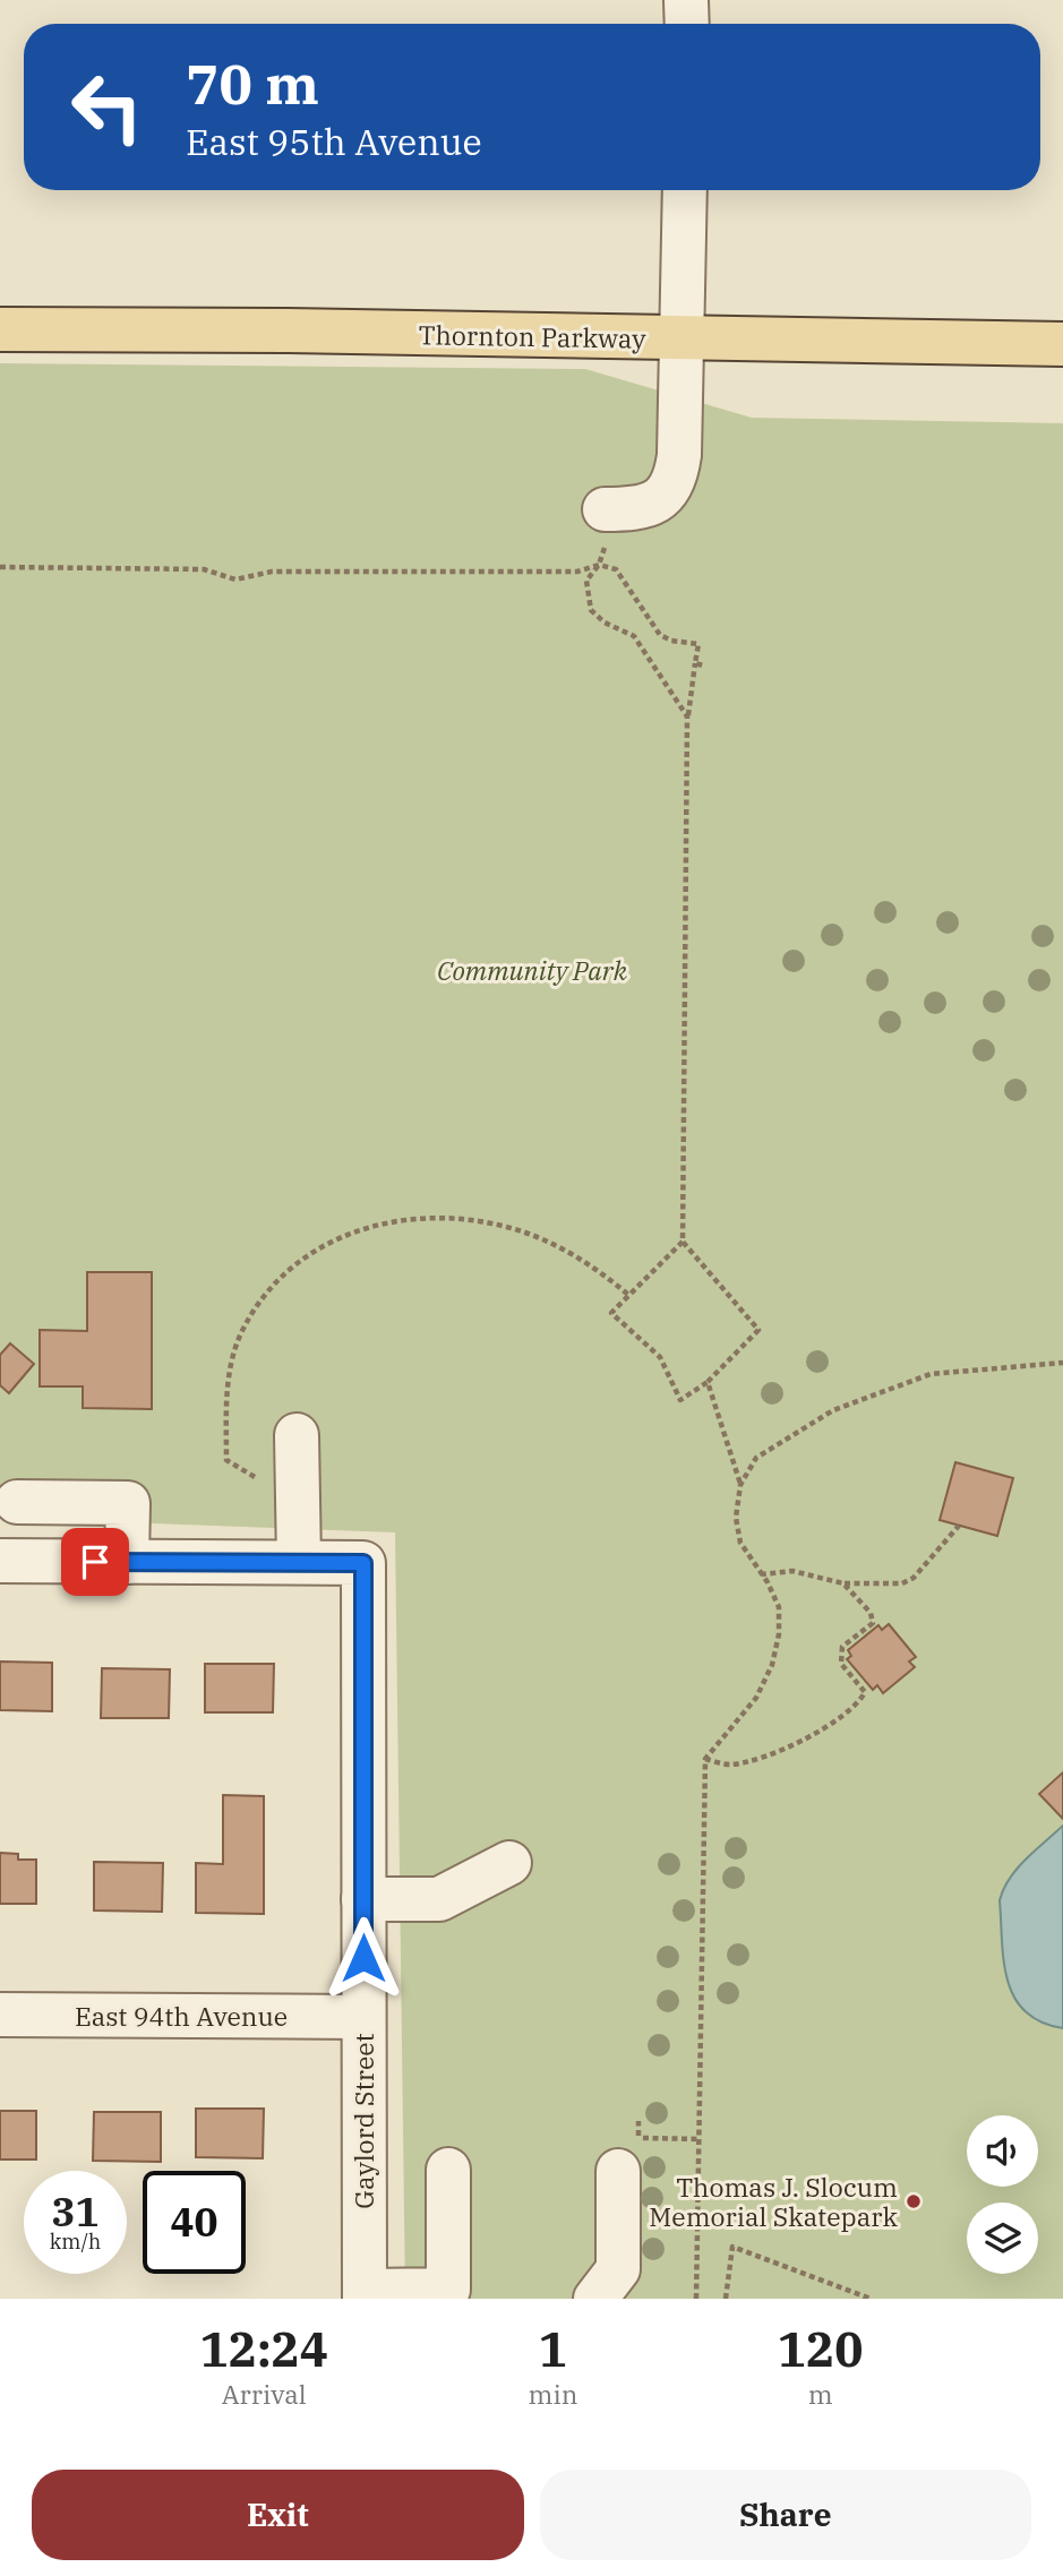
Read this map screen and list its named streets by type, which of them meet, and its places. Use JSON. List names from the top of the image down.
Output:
{
  "streets": {
    "main road": ["Thornton Parkway"],
    "street": ["East 94th Avenue", "Gaylord Street"]
  },
  "crossings": [
    ["East 94th Avenue", "Gaylord Street"]
  ],
  "parks": ["Community Park"],
  "places": ["Thomas J. Slocum Memorial Skatepark"],
  "page": {
    "turn": ["70 m", "East 95th Avenue"],
    "speed": "31 km/h",
    "limit": "40",
    "eta": [
      "12:24",
      "Arrival",
      "1",
      "min",
      "120",
      "m"
    ],
    "buttons": ["Exit", "Share"]
  }
}
